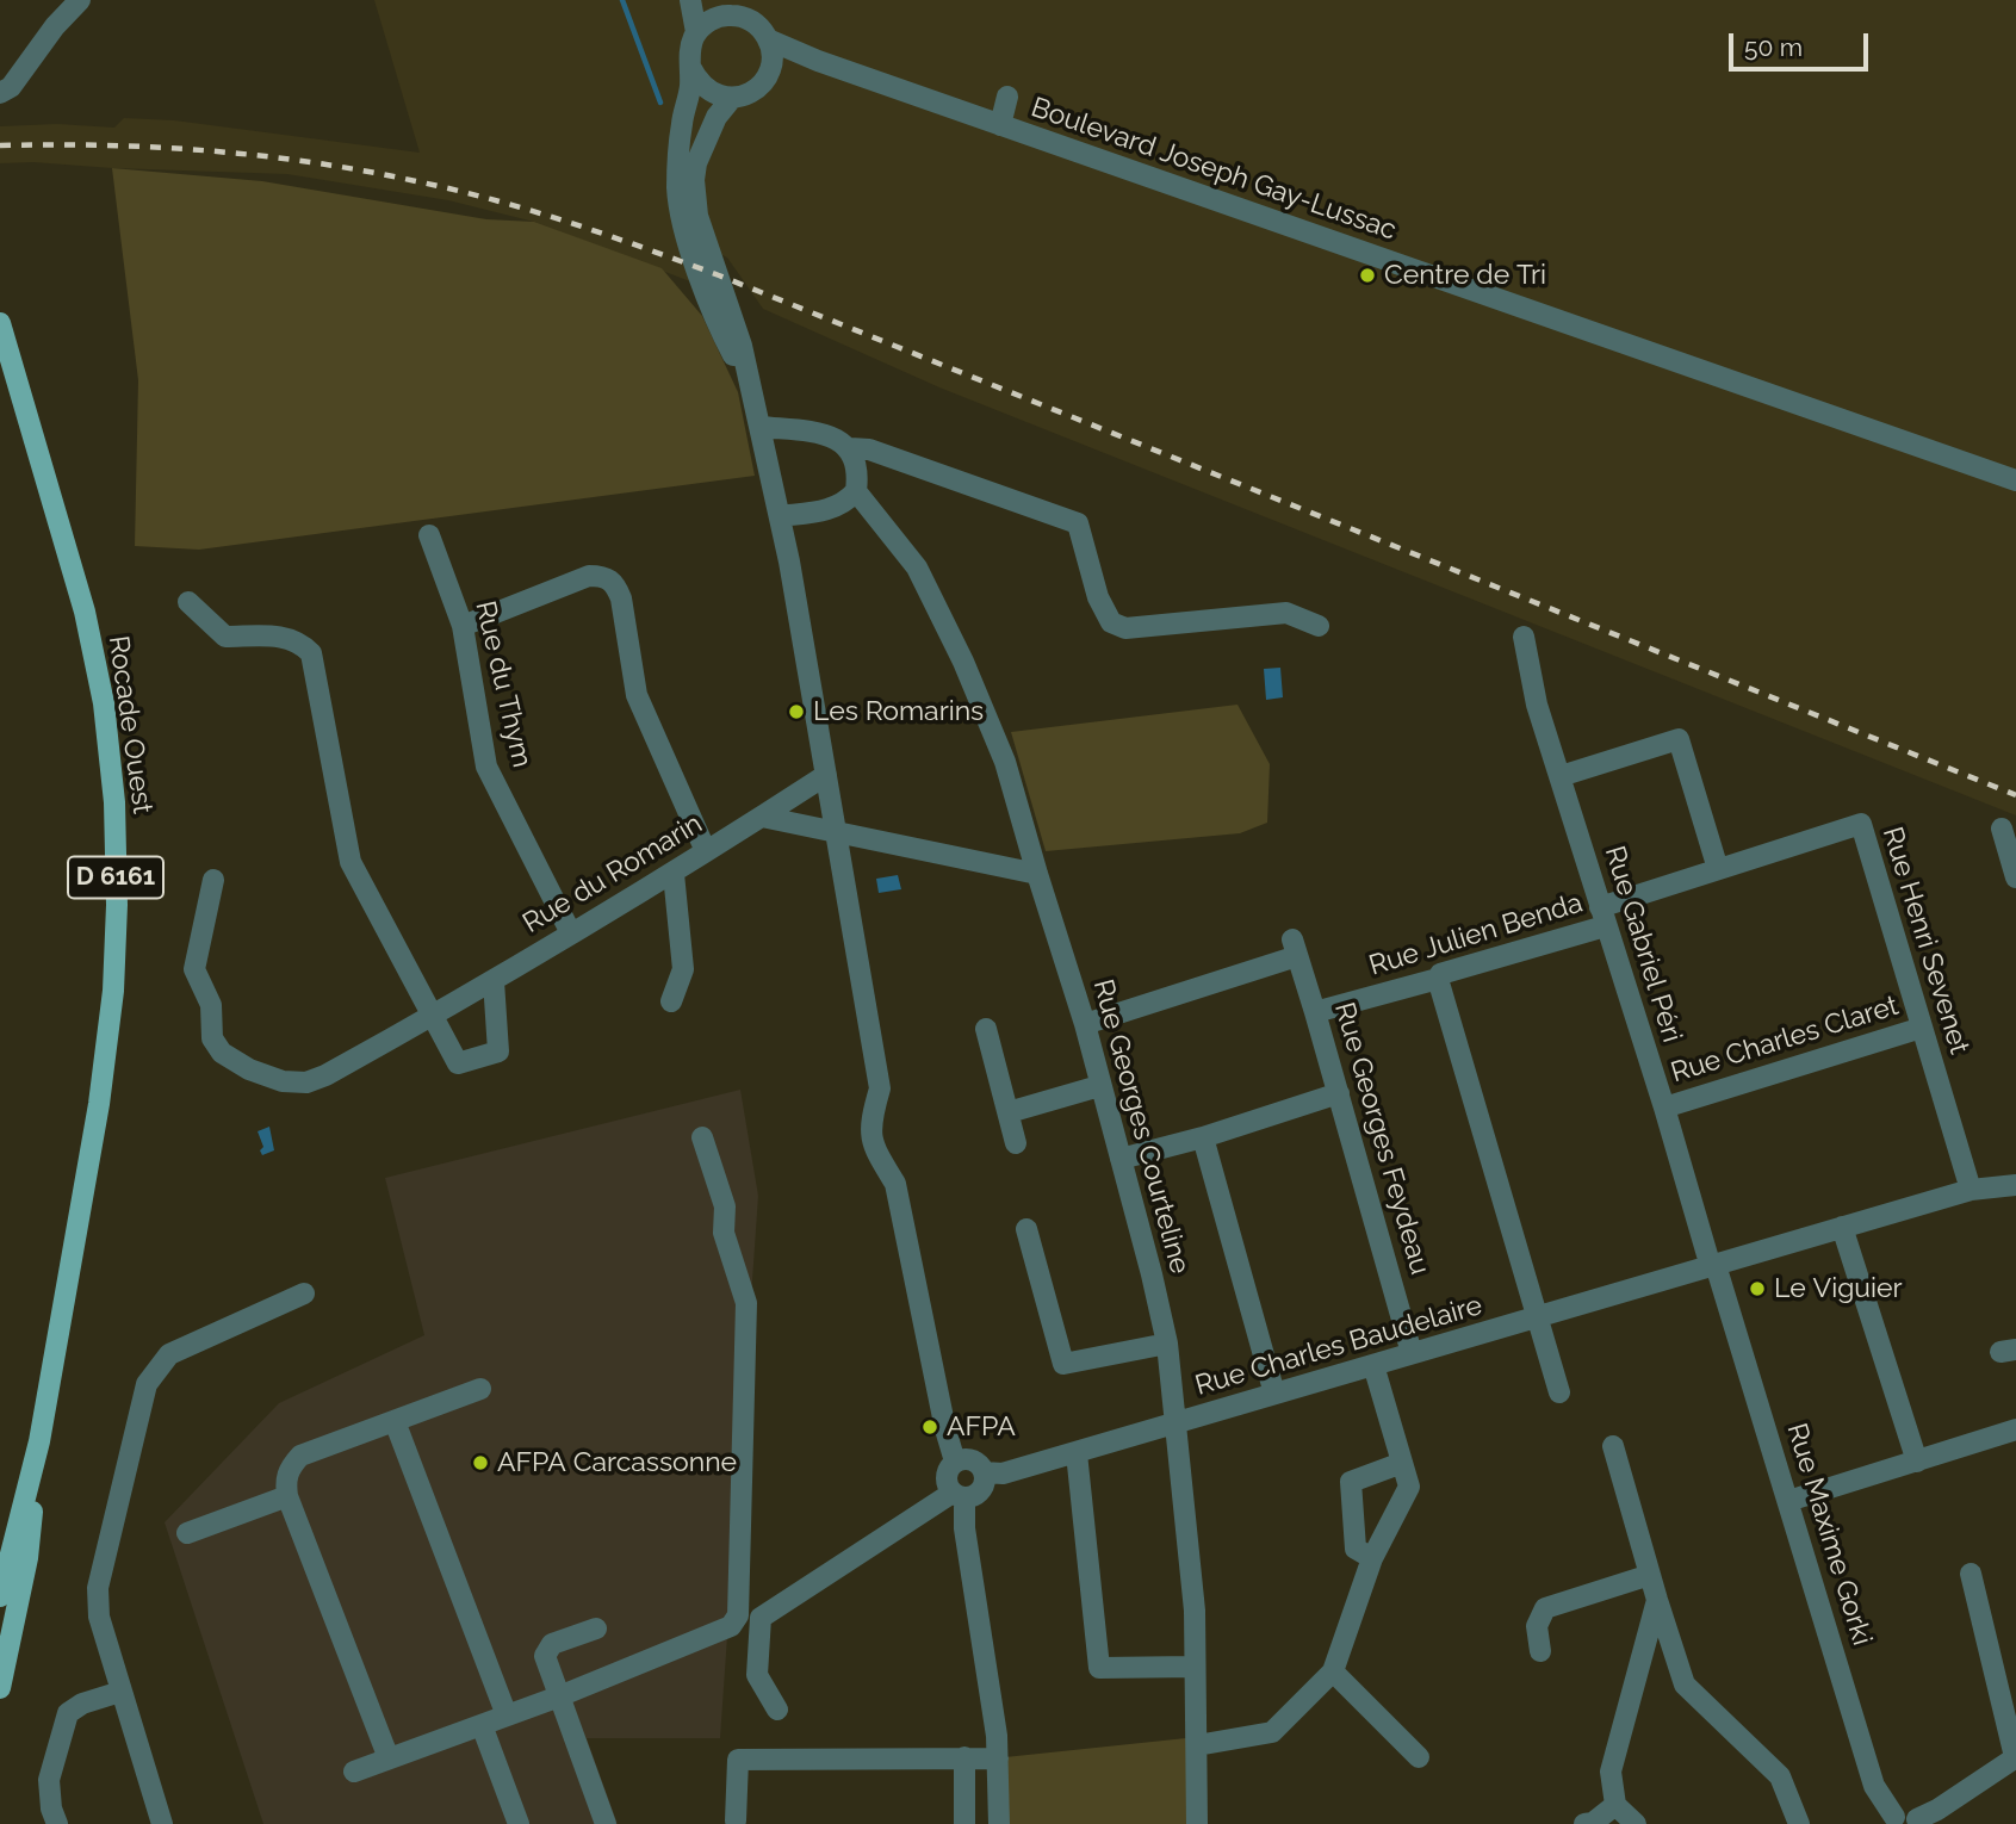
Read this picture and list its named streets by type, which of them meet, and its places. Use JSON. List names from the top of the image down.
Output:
{
  "streets": {
    "main road": ["Rocade Ouest", "D 6161"],
    "street": [
      "Boulevard Joseph Gay-Lussac",
      "Rue du Thym",
      "Rue du Romarin",
      "Rue Julien Benda",
      "Rue Henri Sevenet",
      "Rue Gabriel Péri",
      "Rue Charles Claret",
      "Rue Georges Courteline",
      "Rue Georges Feydeau",
      "Rue Charles Baudelaire",
      "Rue Maxime Gorki"
    ]
  },
  "crossings": [
    ["Rue du Thym", "Rue du Romarin"],
    ["Rue Julien Benda", "Rue Henri Sevenet"],
    ["Rue Julien Benda", "Rue Gabriel Péri"],
    ["Rue Julien Benda", "Rue Georges Feydeau"],
    ["Rue Henri Sevenet", "Rue Gabriel Péri"],
    ["Rue Henri Sevenet", "Rue Charles Claret"],
    ["Rue Henri Sevenet", "Rue Charles Baudelaire"],
    ["Rue Gabriel Péri", "Rue Charles Claret"],
    ["Rue Gabriel Péri", "Rue Charles Baudelaire"],
    ["Rue Gabriel Péri", "Rue Maxime Gorki"],
    ["Rue Georges Courteline", "Rue Georges Feydeau"],
    ["Rue Georges Courteline", "Rue Charles Baudelaire"],
    ["Rue Georges Feydeau", "Rue Charles Baudelaire"],
    ["Rue Charles Baudelaire", "Rue Maxime Gorki"]
  ],
  "places": [
    "Centre de Tri",
    "Les Romarins",
    "Le Viguier",
    "AFPA",
    "AFPA Carcassonne"
  ],
  "scale_bar": "50 m"
}
